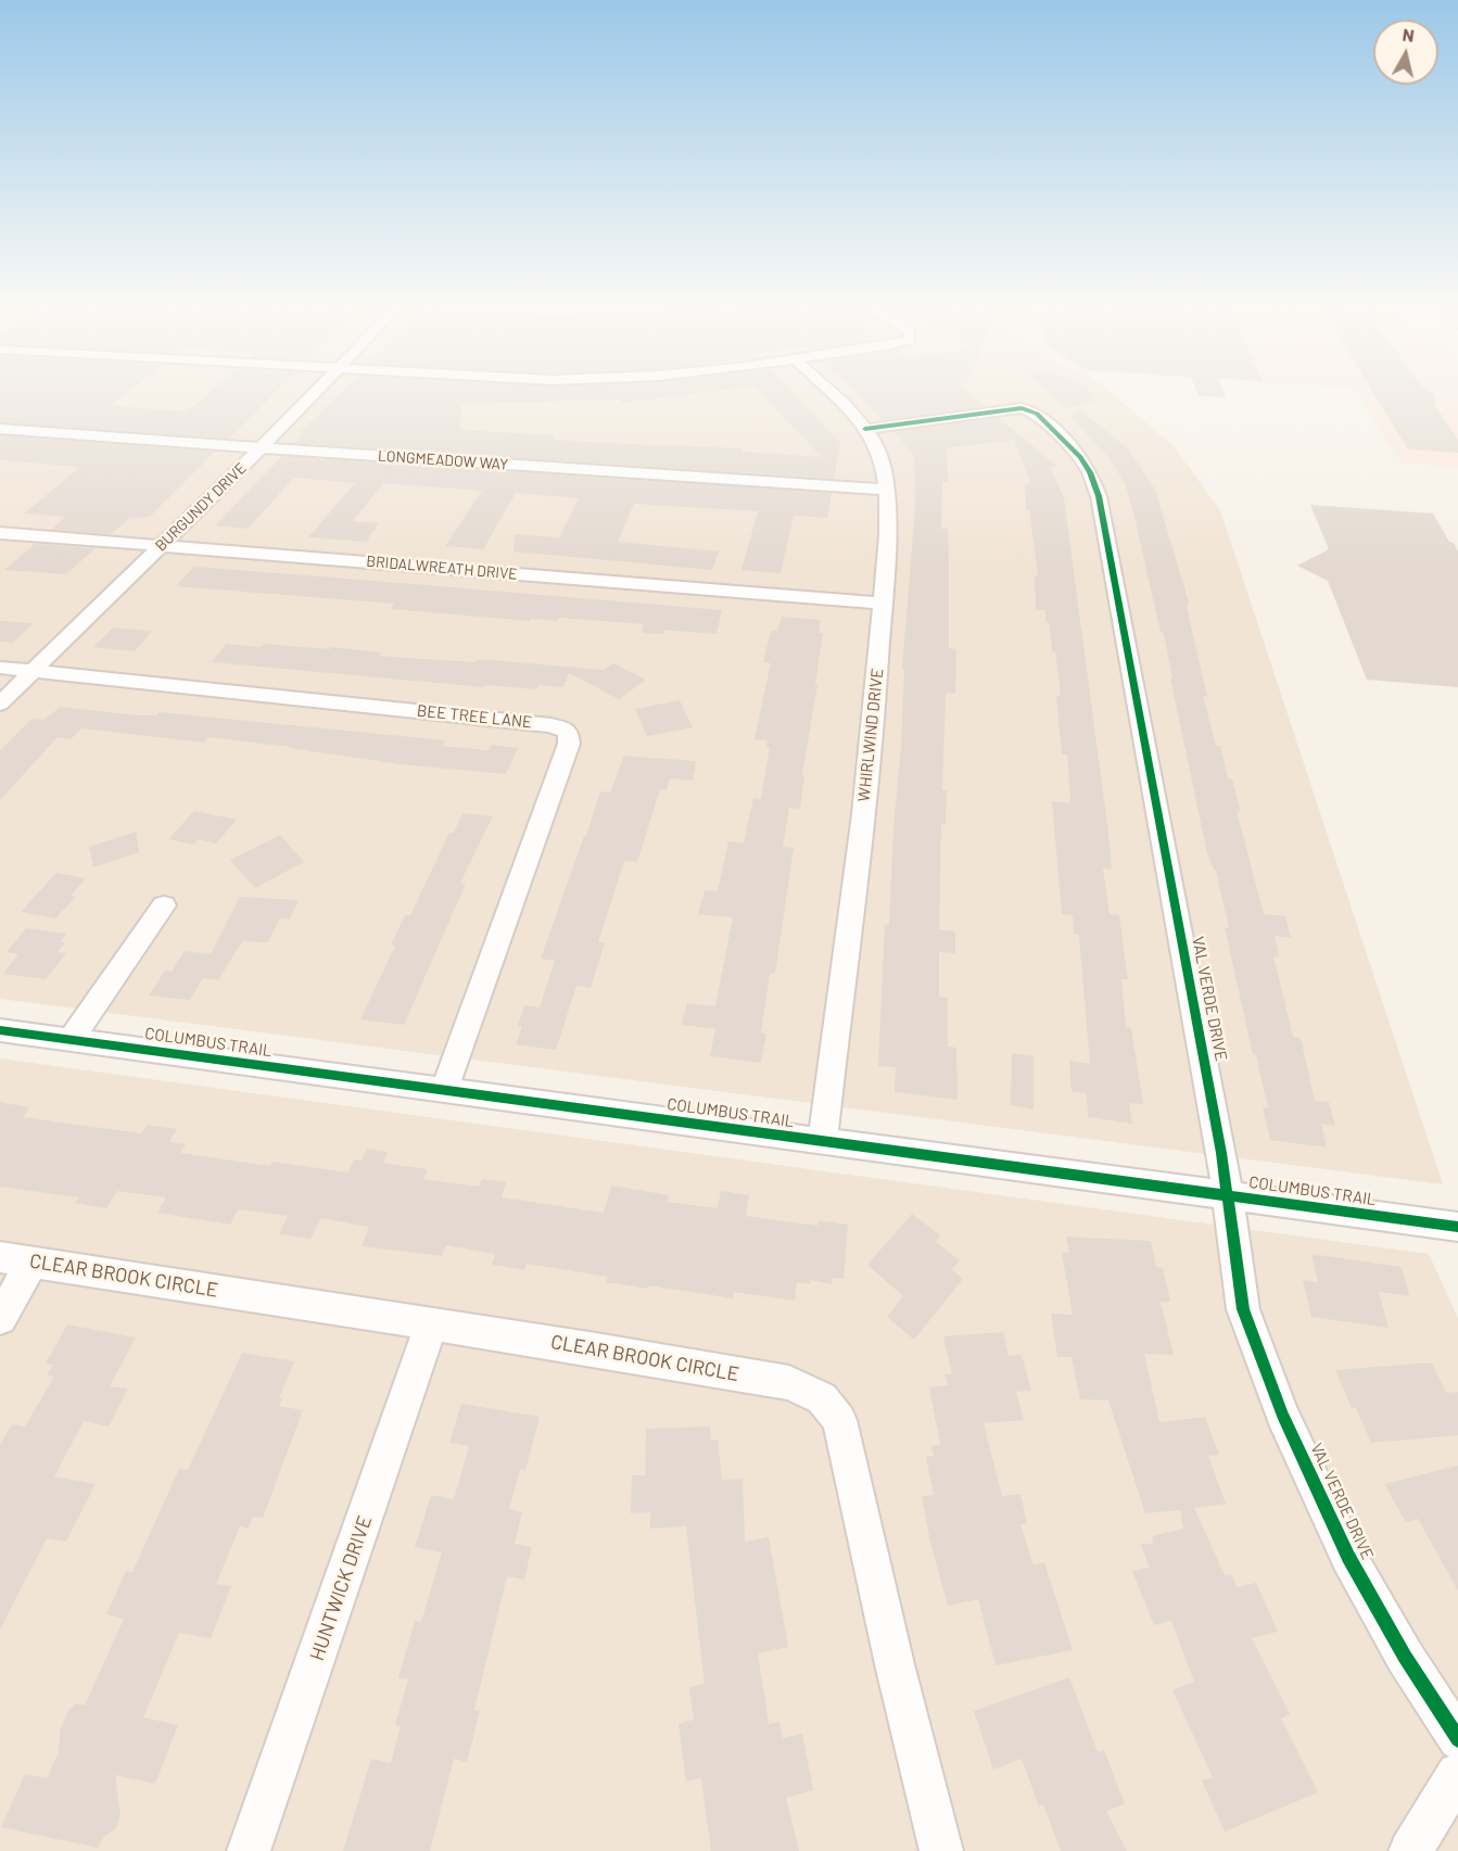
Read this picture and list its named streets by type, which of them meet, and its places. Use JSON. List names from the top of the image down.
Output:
{
  "streets": {
    "street": [
      "LONGMEADOW WAY",
      "BURGUNDY DRIVE",
      "BRIDALWREATH DRIVE",
      "BEE TREE LANE",
      "WHIRLWIND DRIVE",
      "VAL VERDE DRIVE",
      "COLUMBUS TRAIL",
      "CLEAR BROOK CIRCLE",
      "HUNTWICK DRIVE"
    ]
  },
  "crossings": [
    ["LONGMEADOW WAY", "BURGUNDY DRIVE"],
    ["LONGMEADOW WAY", "WHIRLWIND DRIVE"],
    ["BURGUNDY DRIVE", "BRIDALWREATH DRIVE"],
    ["BURGUNDY DRIVE", "BEE TREE LANE"],
    ["BRIDALWREATH DRIVE", "WHIRLWIND DRIVE"],
    ["BEE TREE LANE", "COLUMBUS TRAIL"],
    ["WHIRLWIND DRIVE", "VAL VERDE DRIVE"],
    ["WHIRLWIND DRIVE", "COLUMBUS TRAIL"],
    ["VAL VERDE DRIVE", "COLUMBUS TRAIL"],
    ["CLEAR BROOK CIRCLE", "HUNTWICK DRIVE"]
  ],
  "north": "top"
}
